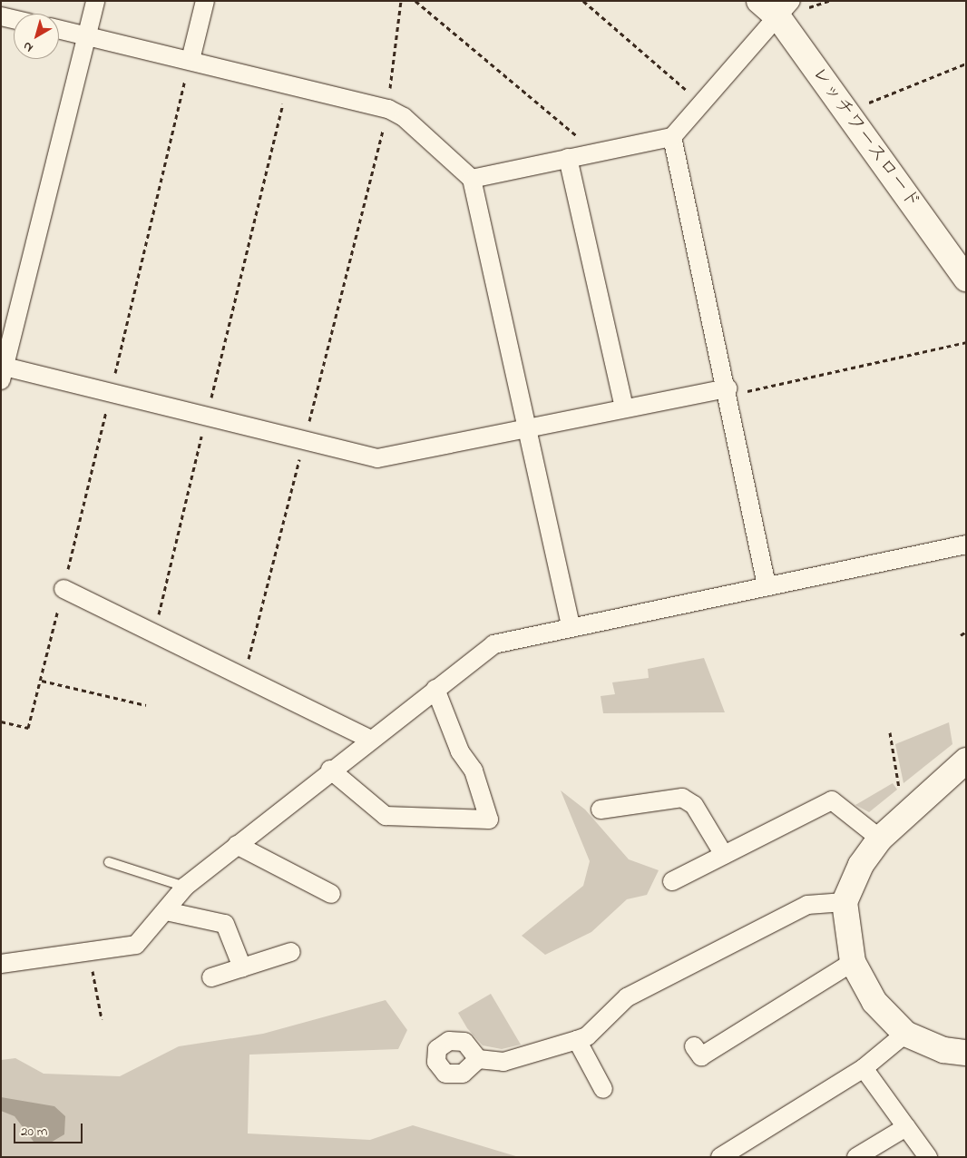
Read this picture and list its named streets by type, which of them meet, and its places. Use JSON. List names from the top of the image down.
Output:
{
  "streets": {
    "street": ["レッチワースロード"]
  },
  "scale_bar": "20 m",
  "north": "bottom left"
}
